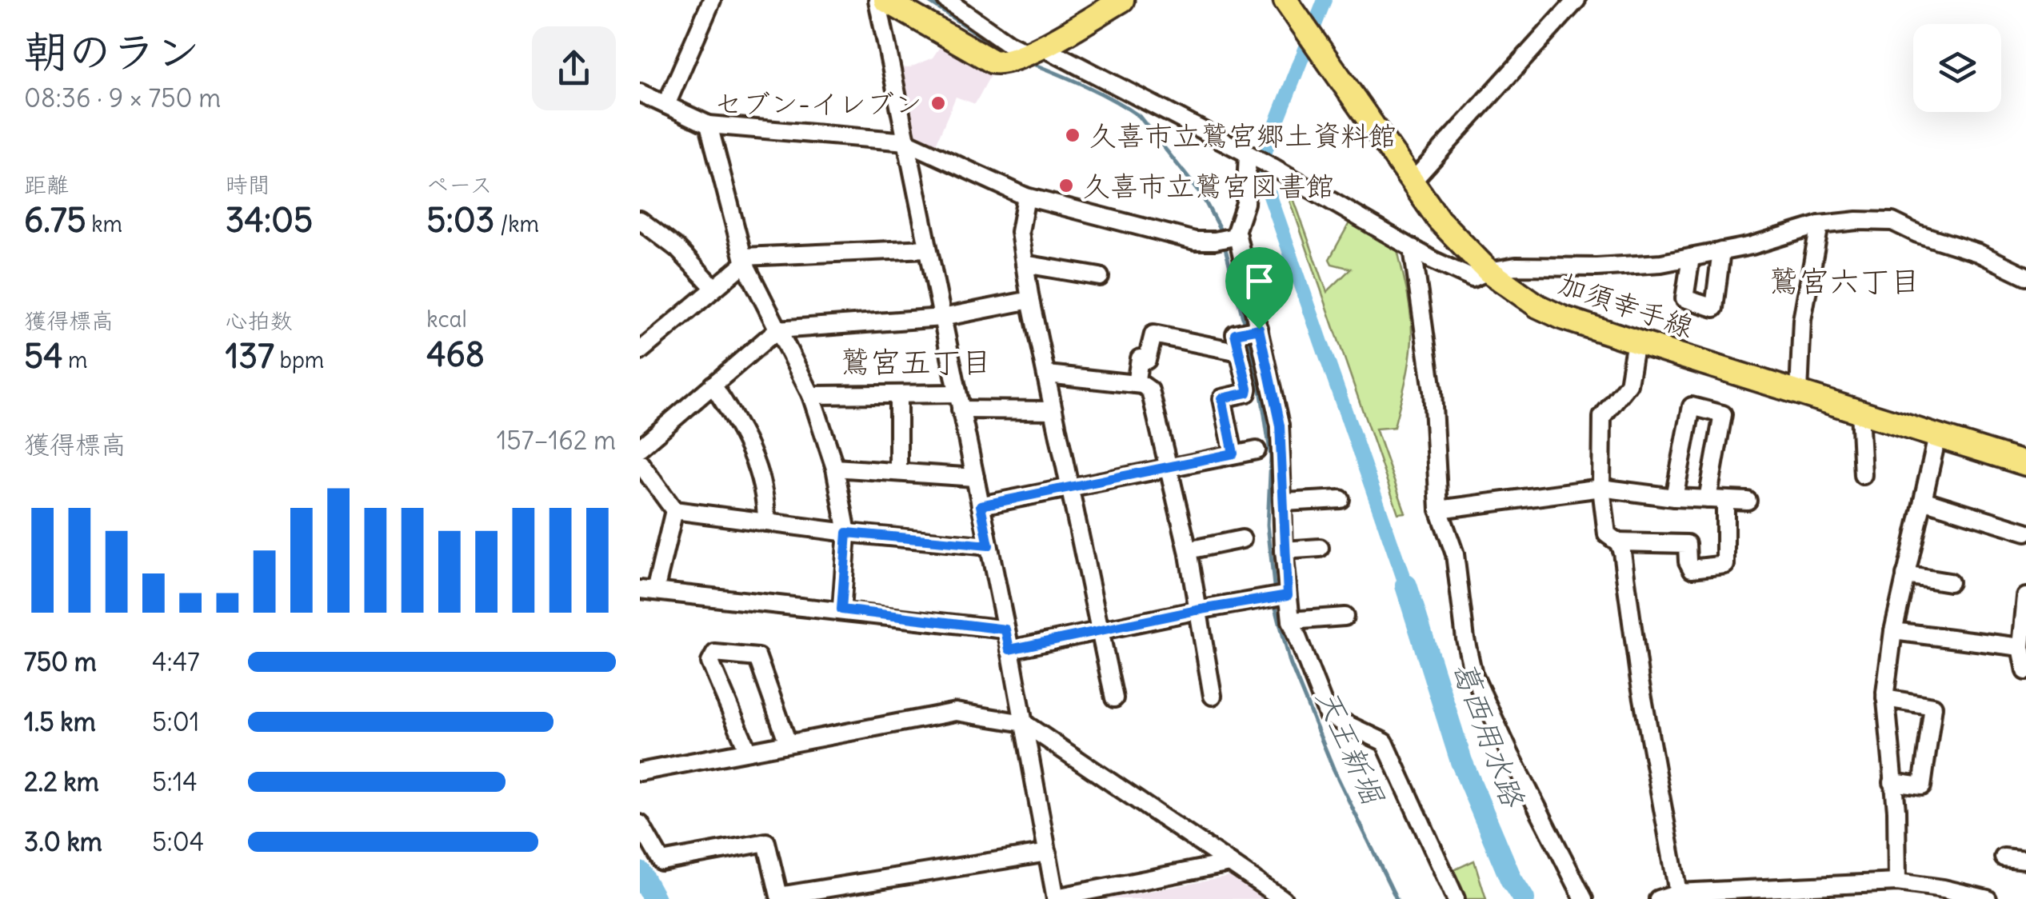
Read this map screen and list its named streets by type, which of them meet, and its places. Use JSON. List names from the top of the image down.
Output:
{
  "streets": {
    "main road": ["加須幸手線"]
  },
  "districts": ["鷲宮六丁目", "鷲宮五丁目"],
  "water": ["葛西用水路", "天王新堀"],
  "places": ["セブン-イレブン", "久喜市立鷲宮郷土資料館", "久喜市立鷲宮図書館"],
  "page": {
    "heading": ["朝のラン", "08:36 · 9 × 750 m"],
    "stats": [
      ["距離", "6.75 km"],
      ["時間", "34:05"],
      ["ペース", "5:03 /km"],
      ["獲得標高", "54 m"],
      ["心拍数", "137 bpm"],
      ["kcal", "468"]
    ],
    "chart": ["獲得標高", "157–162 m"],
    "list": [
      {
        "name": "750 m",
        "note": "4:47"
      },
      {
        "name": "1.5 km",
        "note": "5:01"
      },
      {
        "name": "2.2 km",
        "note": "5:14"
      },
      {
        "name": "3.0 km",
        "note": "5:04"
      }
    ]
  }
}
